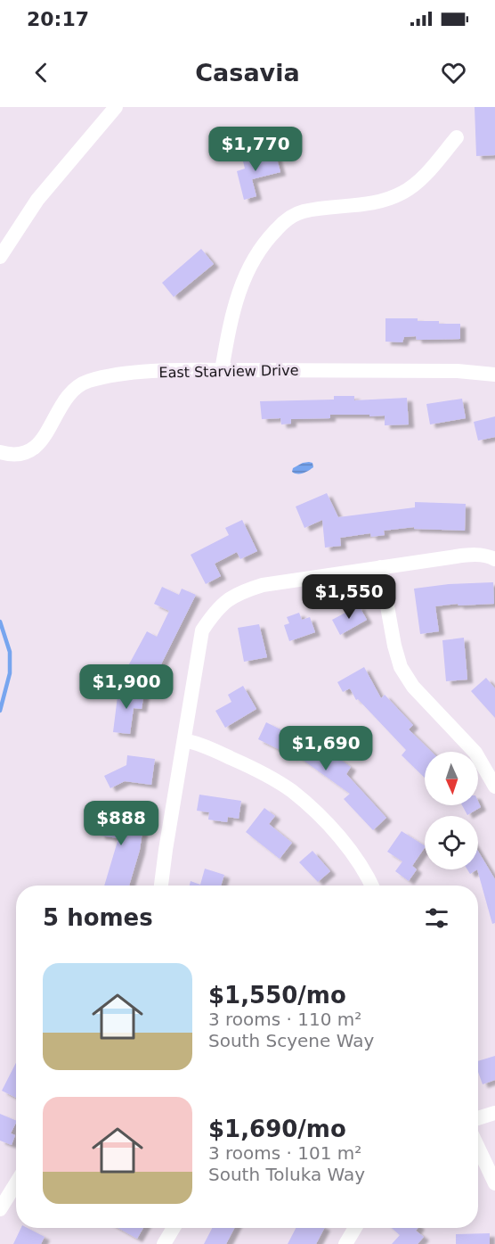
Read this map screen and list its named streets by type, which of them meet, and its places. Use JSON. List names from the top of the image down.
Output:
{
  "streets": {
    "street": ["East Starview Drive"]
  },
  "north": "bottom",
  "page": {
    "status": "20:17",
    "header": "Casavia",
    "price": [
      "$1,770",
      "$1,550",
      "$1,900",
      "$1,690",
      "$888"
    ],
    "heading": "5 homes",
    "list": [
      {
        "name": "$1,550/mo",
        "note": "3 rooms · 110 m² · South Scyene Way"
      },
      {
        "name": "$1,690/mo",
        "note": "3 rooms · 101 m² · South Toluka Way"
      }
    ]
  }
}
